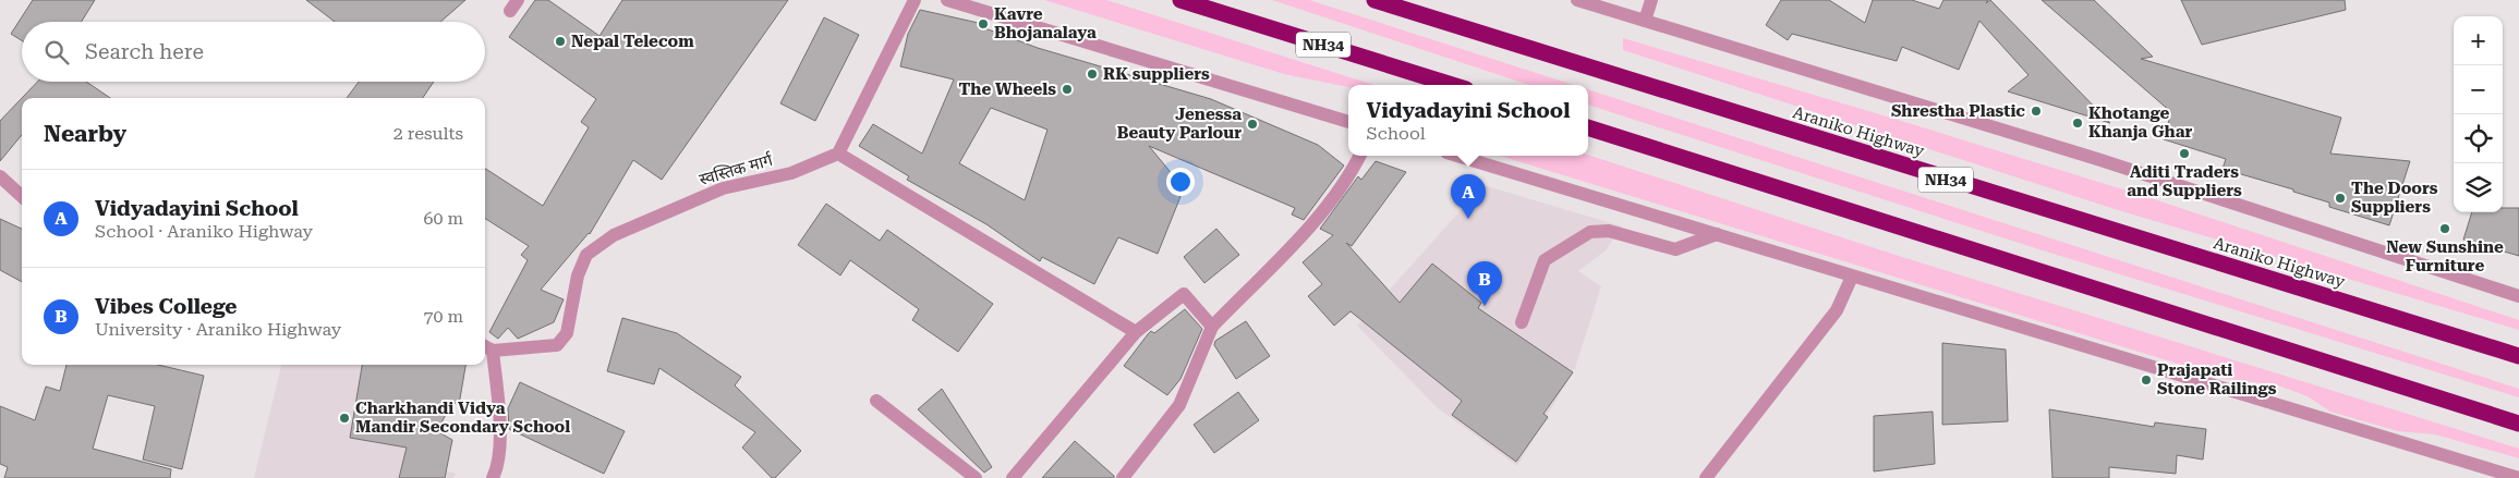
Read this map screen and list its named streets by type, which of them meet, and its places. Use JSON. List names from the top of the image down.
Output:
{
  "streets": {
    "highway": ["NH34", "Araniko Highway"],
    "street": ["स्वस्तिक मार्ग"]
  },
  "places": [
    "Kavre Bhojanalaya",
    "Nepal Telecom",
    "RK suppliers",
    "The Wheels",
    "Shrestha Plastic",
    "Khotange Khanja Ghar",
    "Jenessa Beauty Parlour",
    "Aditi Traders and Suppliers",
    "The Doors Suppliers",
    "New Sunshine Furniture",
    "Prajapati Stone Railings",
    "Charkhandi Vidya Mandir Secondary School"
  ],
  "page": {
    "map_buttons": ["+", "−"],
    "search": "Search here",
    "popup": ["Vidyadayini School", "School"],
    "heading": ["Nearby", "2 results"],
    "list": [
      {
        "mark": "A",
        "name": "Vidyadayini School",
        "note": "School · Araniko Highway",
        "value": "60 m"
      },
      {
        "mark": "B",
        "name": "Vibes College",
        "note": "University · Araniko Highway",
        "value": "70 m"
      }
    ],
    "pins": ["A", "B"]
  }
}
